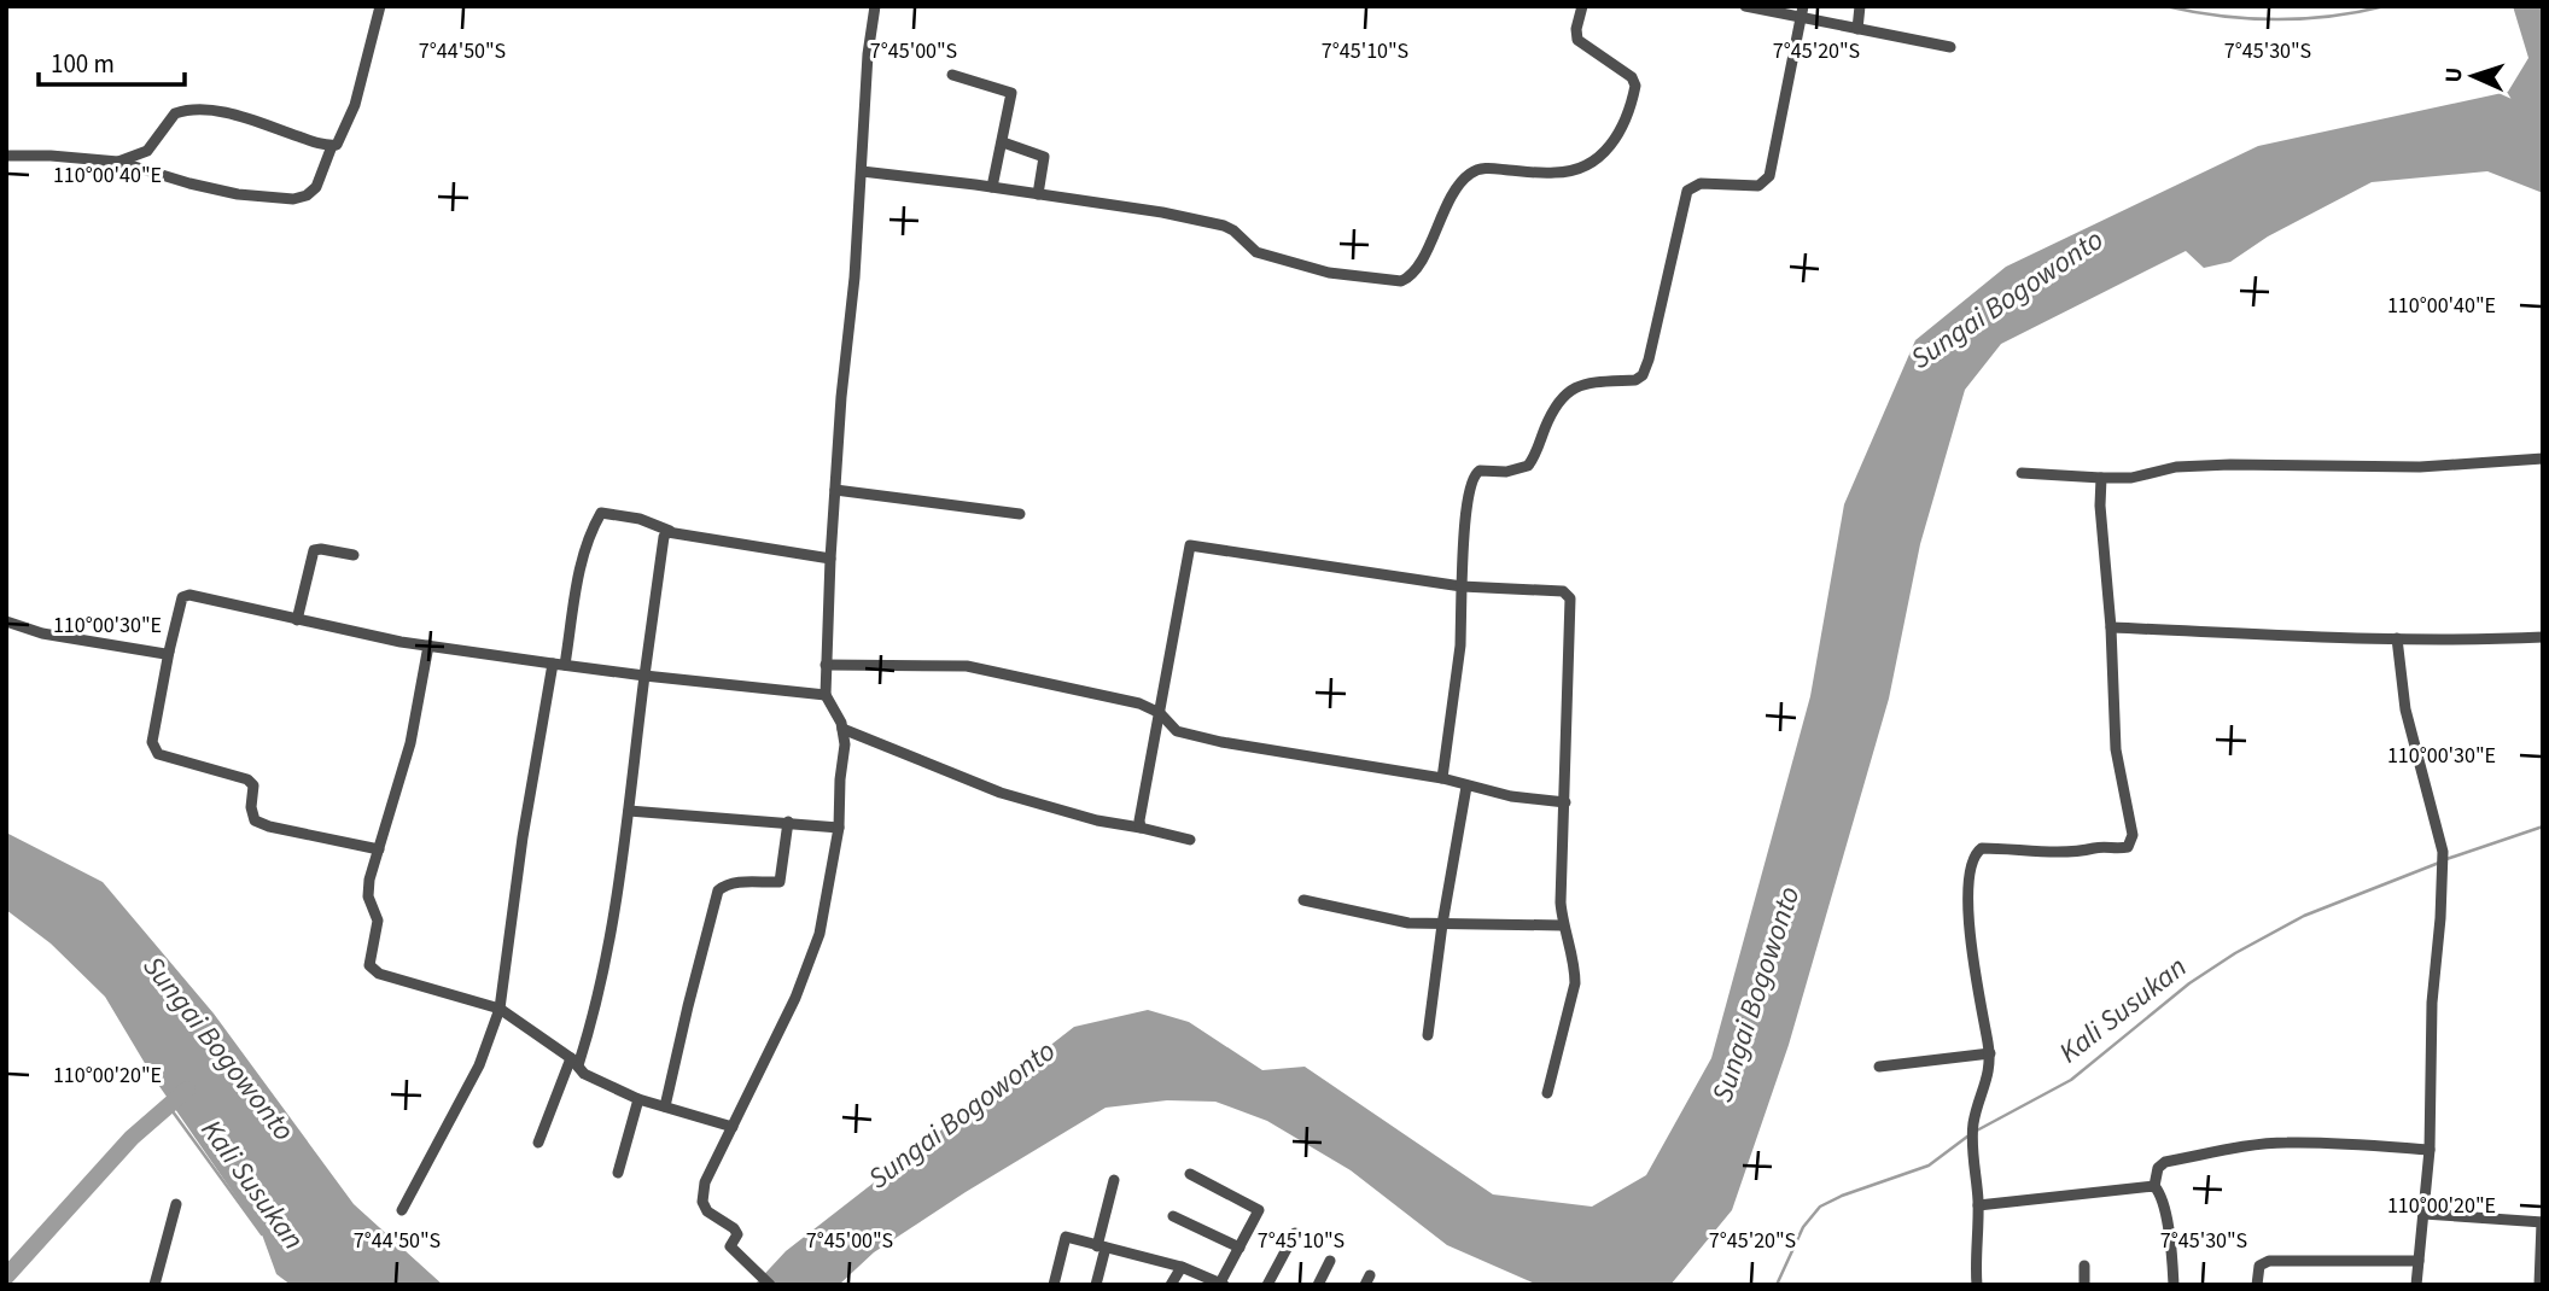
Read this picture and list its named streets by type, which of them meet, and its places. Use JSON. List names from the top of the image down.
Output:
{
  "water": ["Sungai Bogowonto", "Kali Susukan"],
  "scale_bar": "100 m",
  "north": "left",
  "coordinates": [
    "7°44'50\"S",
    "7°45'00\"S",
    "7°45'10\"S",
    "7°45'20\"S",
    "7°45'30\"S",
    "110°00'40\"E",
    "110°00'30\"E",
    "110°00'20\"E"
  ]
}
